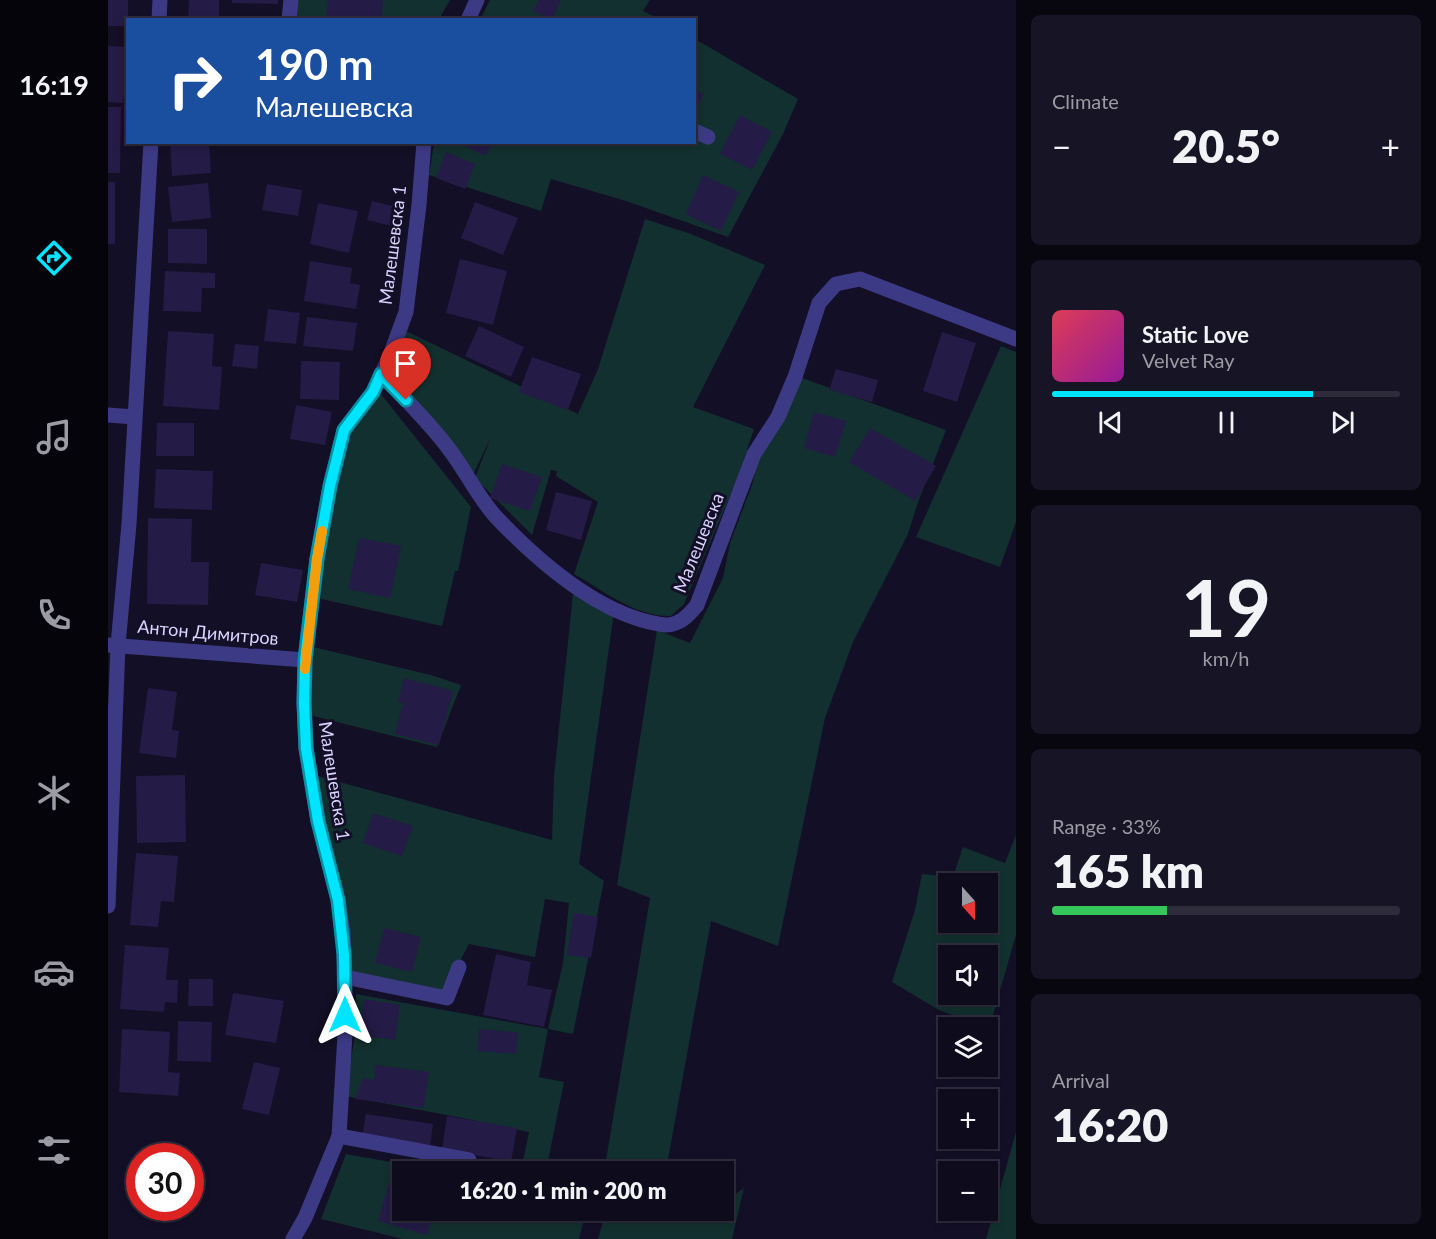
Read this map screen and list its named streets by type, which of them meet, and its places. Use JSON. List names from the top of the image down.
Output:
{
  "streets": {
    "street": ["Малешевска 1", "Малешевска", "Антон Димитров"]
  },
  "crossings": [
    ["Малешевска 1", "Малешевска"],
    ["Малешевска 1", "Антон Димитров"]
  ],
  "north": "bottom",
  "page": {
    "tabs": "16:19",
    "tile": [
      "Climate",
      ["19", "km/h"],
      ["Range · 33%", "165 km"],
      ["Arrival", "16:20"]
    ],
    "turn": ["190 m", "Малешевска"],
    "heat": ["−", "20.5°", "+"],
    "song": ["Static Love", "Velvet Ray"],
    "map_buttons": ["+", "−"],
    "limit": "30",
    "trip": "16:20 · 1 min · 200 m"
  }
}
